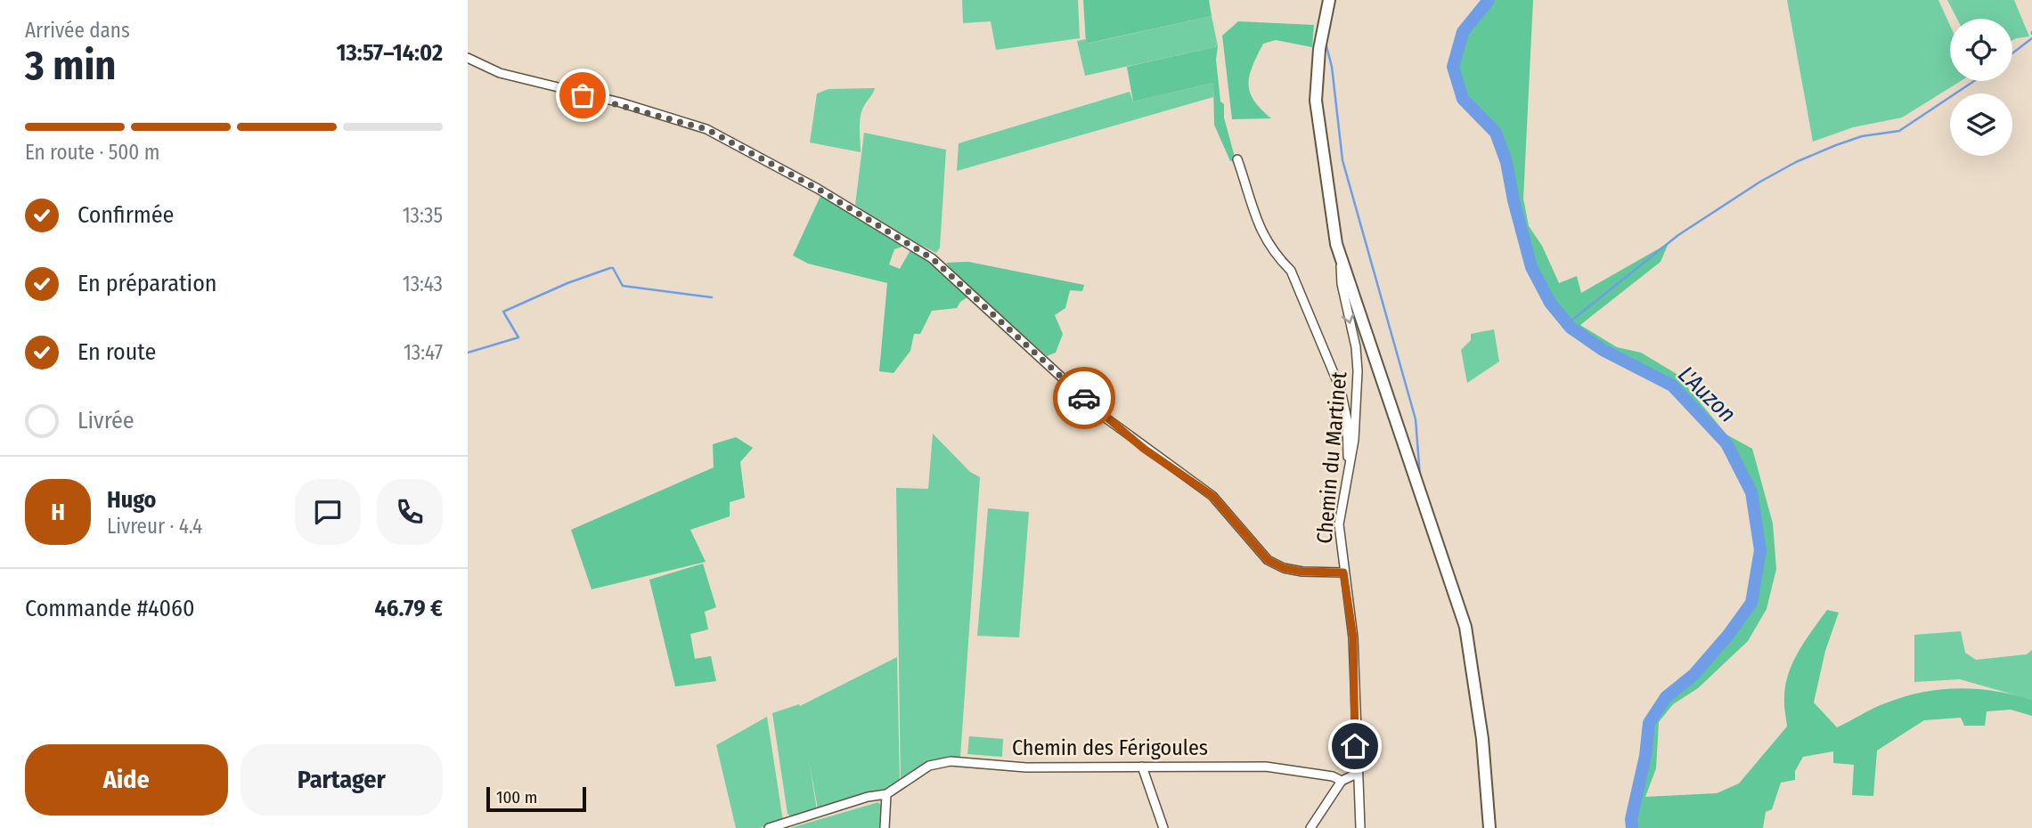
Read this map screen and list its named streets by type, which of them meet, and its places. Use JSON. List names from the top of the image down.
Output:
{
  "streets": {
    "street": ["Chemin du Martinet", "Chemin des Férigoules"]
  },
  "water": ["L'Auzon"],
  "scale_bar": "100 m",
  "page": {
    "heading": ["3 min", "Arrivée dans", "13:57–14:02"],
    "panel": [
      "Hugo",
      "Livreur · 4.4",
      "Commande #4060",
      "46.79 €"
    ],
    "bar": "En route · 500 m",
    "list": [
      ["Confirmée", "13:35"],
      ["En préparation", "13:43"],
      ["En route", "13:47"],
      "Livrée"
    ],
    "round": "H",
    "buttons": ["Aide", "Partager"],
    "scale": "100 m"
  }
}
